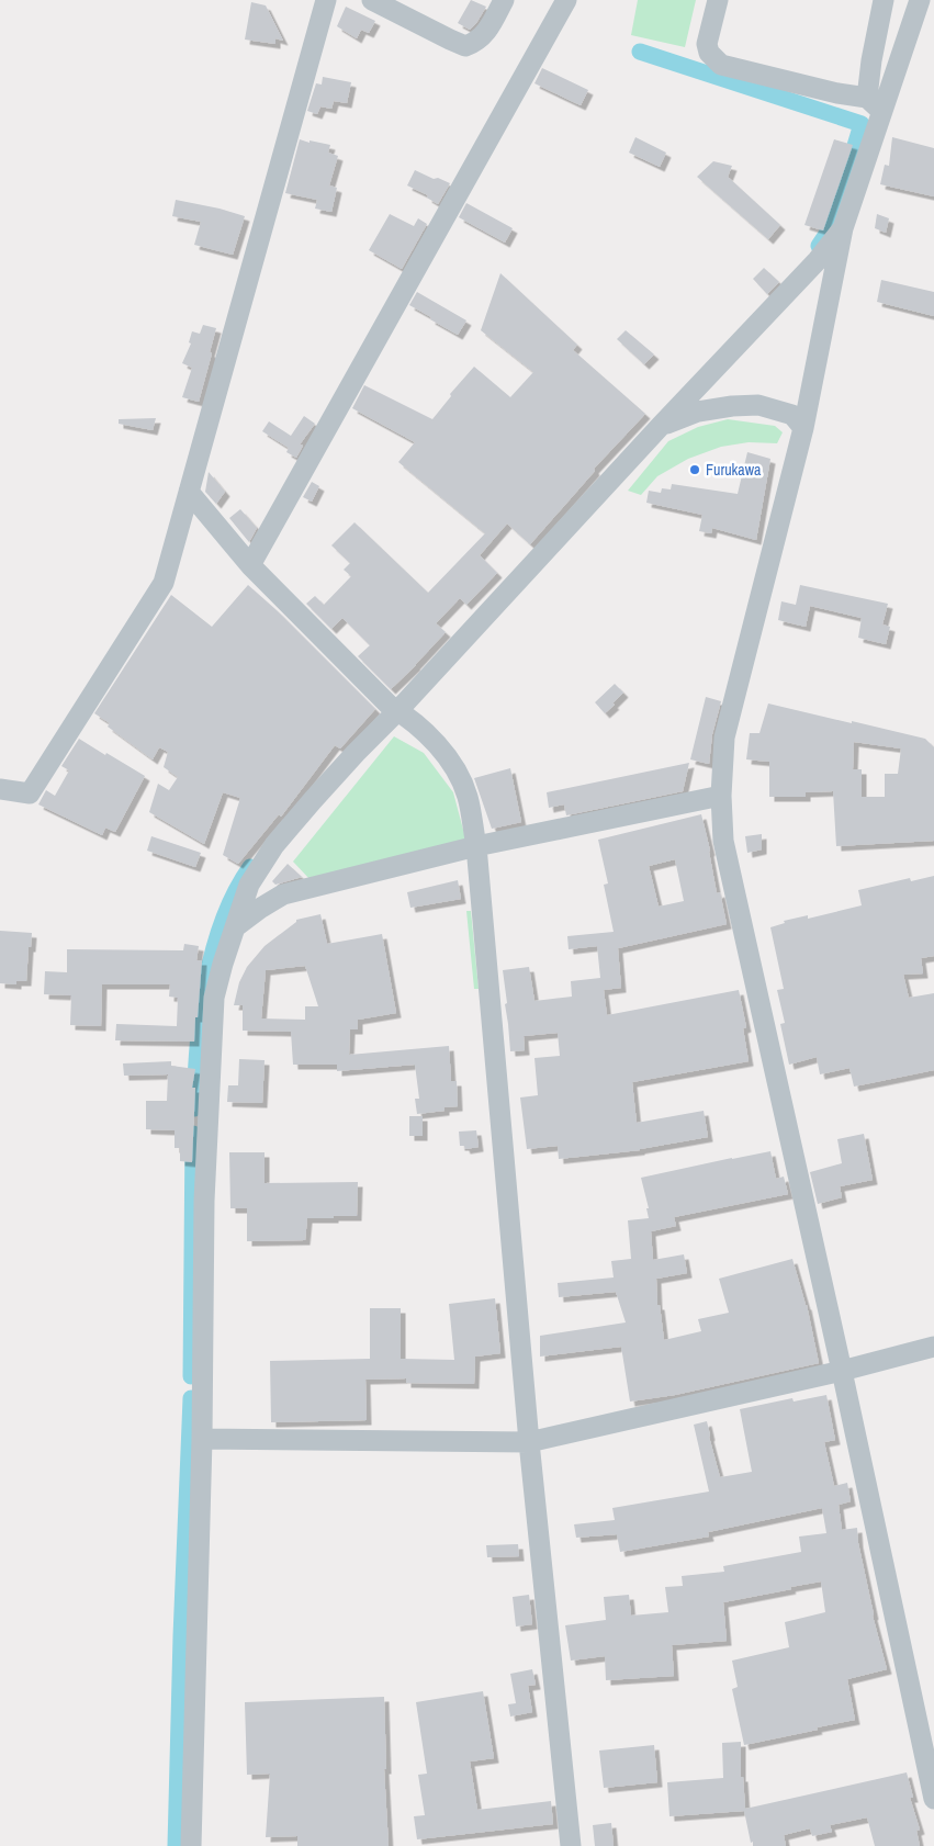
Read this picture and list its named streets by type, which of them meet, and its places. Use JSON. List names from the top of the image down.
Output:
{
  "places": ["Furukawa"]
}
